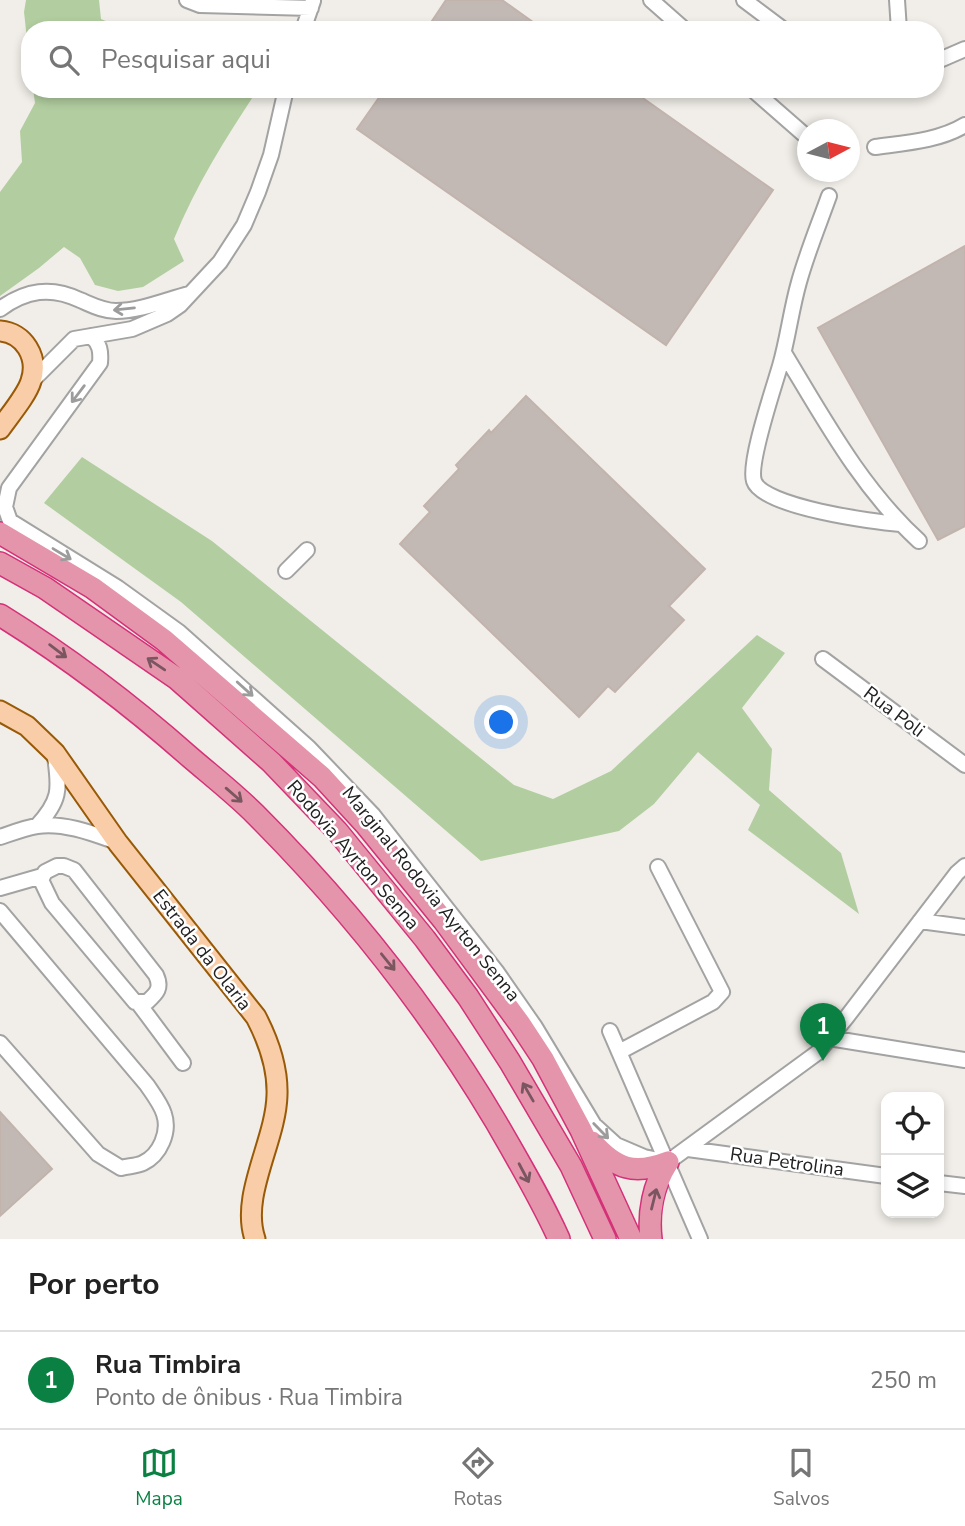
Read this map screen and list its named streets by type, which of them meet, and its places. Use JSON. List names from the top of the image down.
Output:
{
  "streets": {
    "highway": ["Rodovia Ayrton Senna", "Marginal Rodovia Ayrton Senna"],
    "main road": ["Estrada da Olaria"],
    "street": ["Rua Poli", "Rua Petrolina"]
  },
  "one_way": ["Marginal Rodovia Ayrton Senna"],
  "north": "right",
  "page": {
    "search": "Pesquisar aqui",
    "pins": "1",
    "heading": "Por perto",
    "list": [
      {
        "mark": "1",
        "name": "Rua Timbira",
        "note": "Ponto de ônibus · Rua Timbira",
        "value": "250 m"
      }
    ],
    "nav": ["Mapa", "Rotas", "Salvos"]
  }
}
